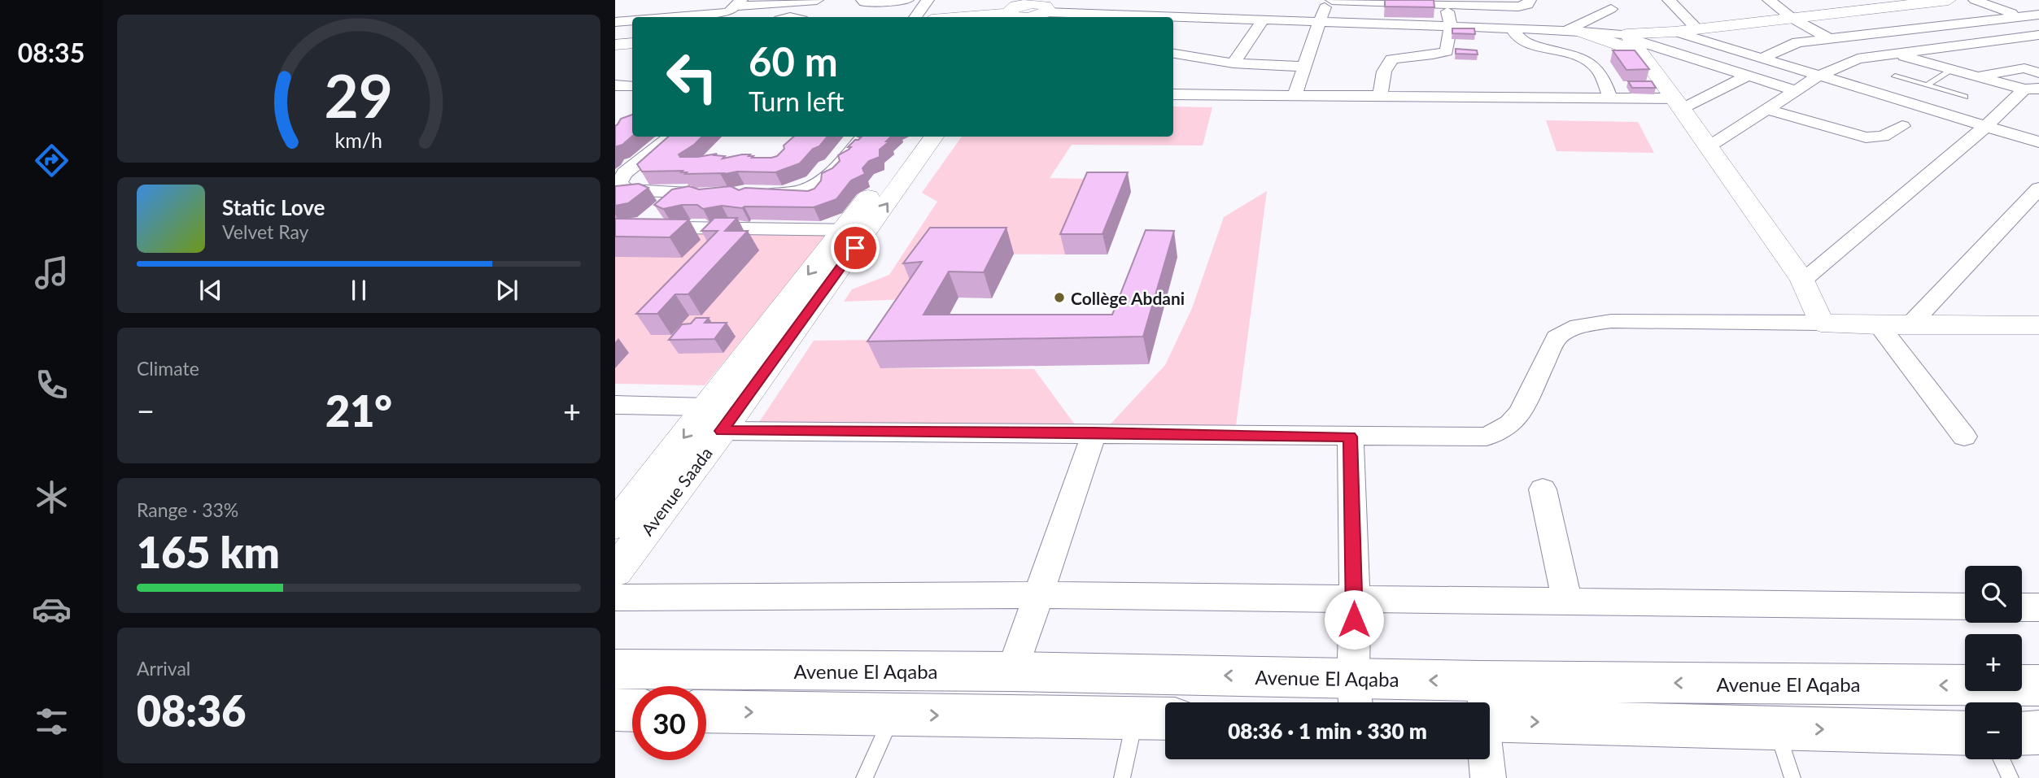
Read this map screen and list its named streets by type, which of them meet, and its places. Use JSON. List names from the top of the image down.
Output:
{
  "streets": {
    "main road": ["Avenue El Aqaba"],
    "street": ["Avenue Saada"]
  },
  "places": ["Collège Abdani"],
  "page": {
    "tabs": "08:35",
    "turn": ["60 m", "Turn left"],
    "song": ["Static Love", "Velvet Ray"],
    "tile": [
      "Climate",
      ["Range · 33%", "165 km"],
      ["Arrival", "08:36"]
    ],
    "heat": ["−", "21°", "+"],
    "map_buttons": ["+", "−"],
    "limit": "30",
    "trip": "08:36 · 1 min · 330 m",
    "gauge": ["29", "km/h"]
  }
}
